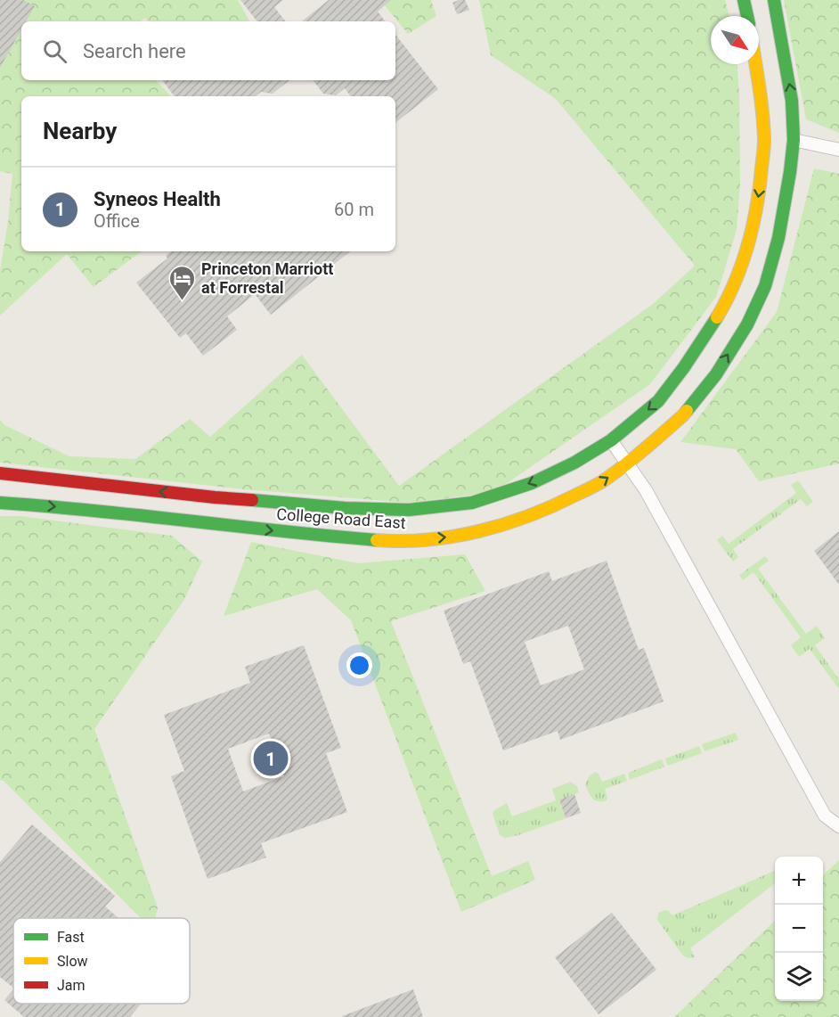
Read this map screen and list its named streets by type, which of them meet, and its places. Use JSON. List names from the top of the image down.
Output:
{
  "streets": {
    "street": ["College Road East"]
  },
  "places": {
    "hotel": ["Princeton Marriott at Forrestal"]
  },
  "legend": ["Fast", "Slow", "Jam"],
  "north": "bottom right",
  "page": {
    "search": "Search here",
    "heading": "Nearby",
    "list": [
      {
        "mark": "1",
        "name": "Syneos Health",
        "note": "Office",
        "value": "60 m"
      }
    ],
    "pins": "1",
    "map_buttons": ["+", "−"]
  }
}
